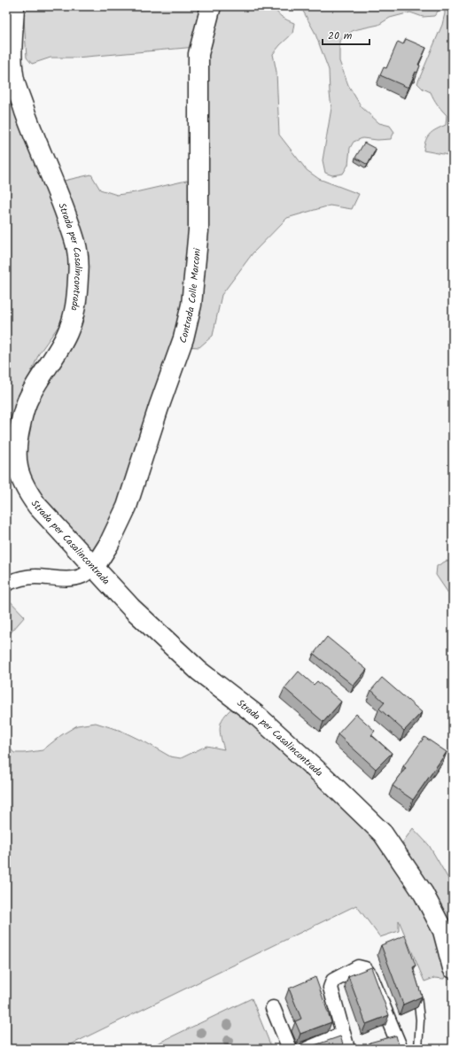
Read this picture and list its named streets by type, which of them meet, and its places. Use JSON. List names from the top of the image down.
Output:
{
  "streets": {
    "main road": ["Strada per Casalincontrada", "Contrada Colle Marconi"]
  },
  "crossings": [
    ["Strada per Casalincontrada", "Contrada Colle Marconi"]
  ],
  "scale_bar": "20 m"
}
